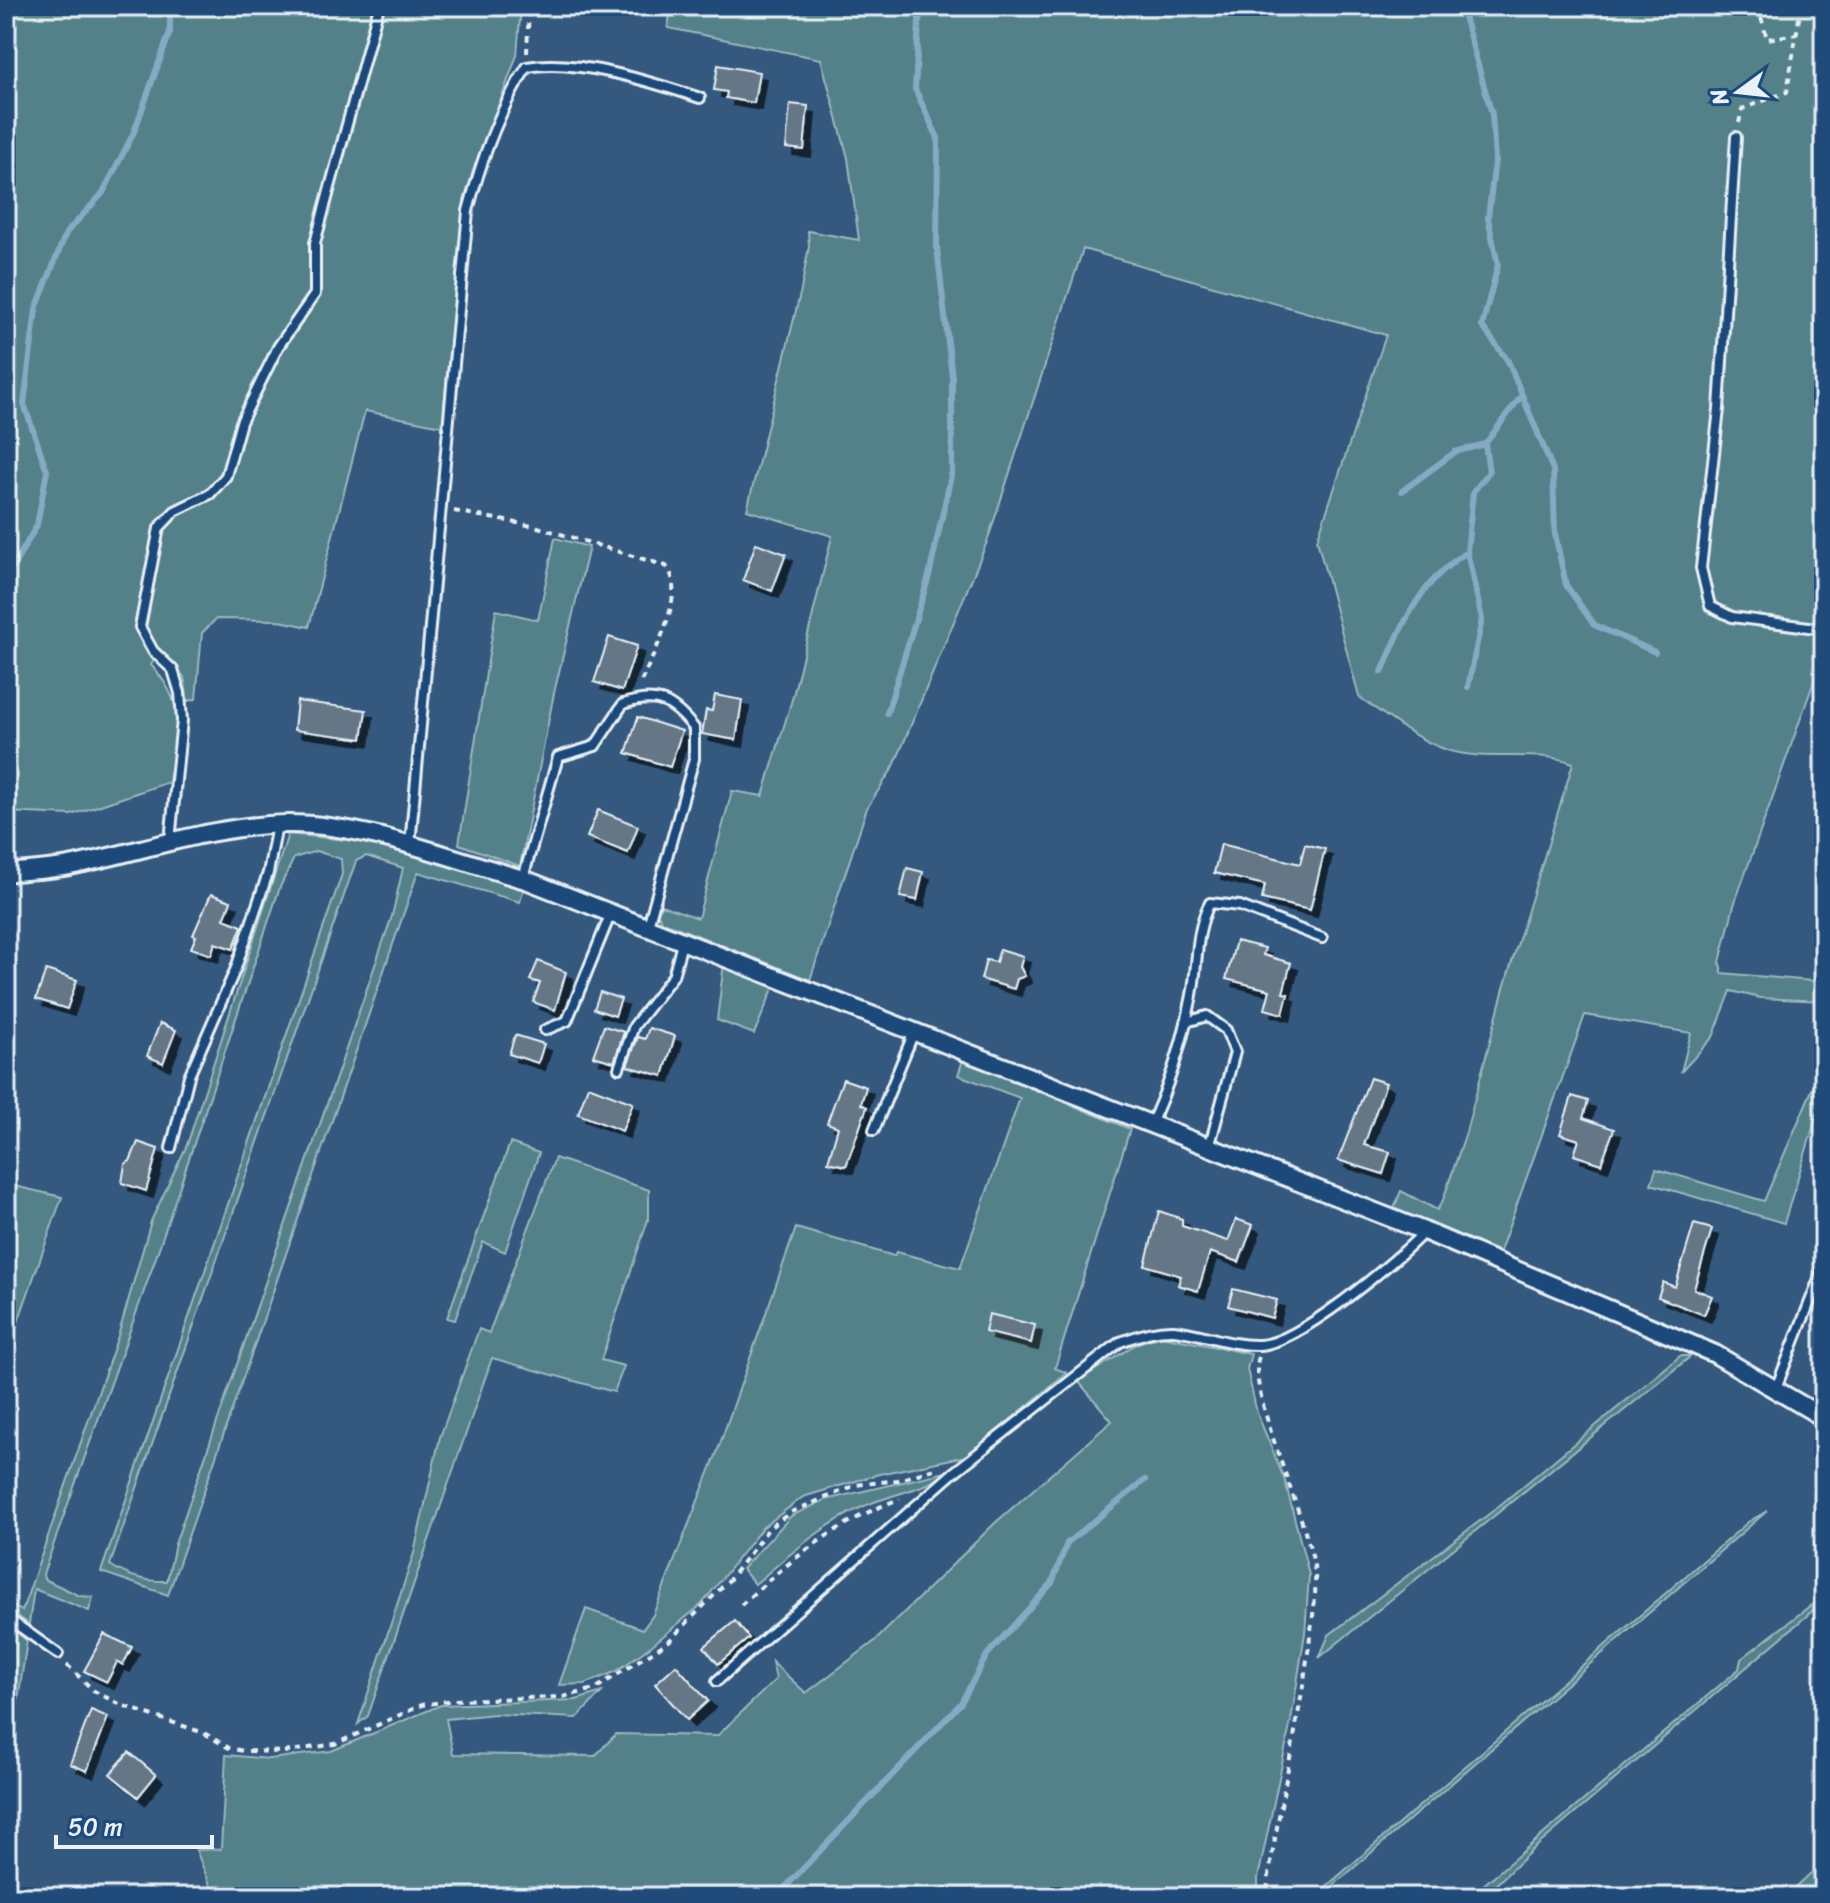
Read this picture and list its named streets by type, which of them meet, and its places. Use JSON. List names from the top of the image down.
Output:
{
  "scale_bar": "50 m",
  "north": "left"
}
